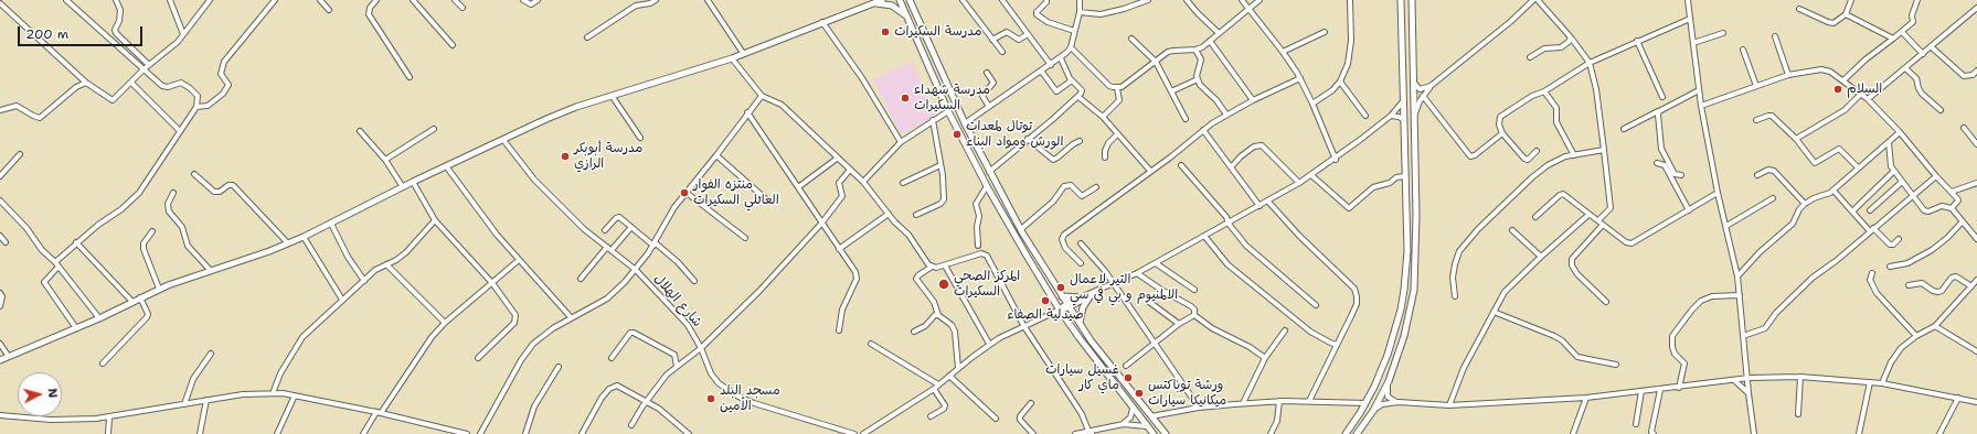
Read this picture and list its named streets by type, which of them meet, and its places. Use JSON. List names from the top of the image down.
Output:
{
  "streets": {
    "street": ["شارع الهلال"]
  },
  "places": [
    "مدرسة السكيرات",
    "السلام",
    "مدرسة شهداء السكيرات",
    "توتال لمعدات الورش ومواد البناء",
    "مدرسة أبوبكر الرازي",
    "منتزه الفوار العائلي السكيرات",
    "المركز الصحي السكيرات",
    "التير لاعمال الالمنيوم و بي في سي",
    "صيدلية الصفاء",
    "غسيل سيارات ماي كار",
    "ورشة توباكتس ميكانيكا سيارات",
    "مسجد البلد الأمين"
  ],
  "scale_bar": "200 m",
  "north": "right"
}
